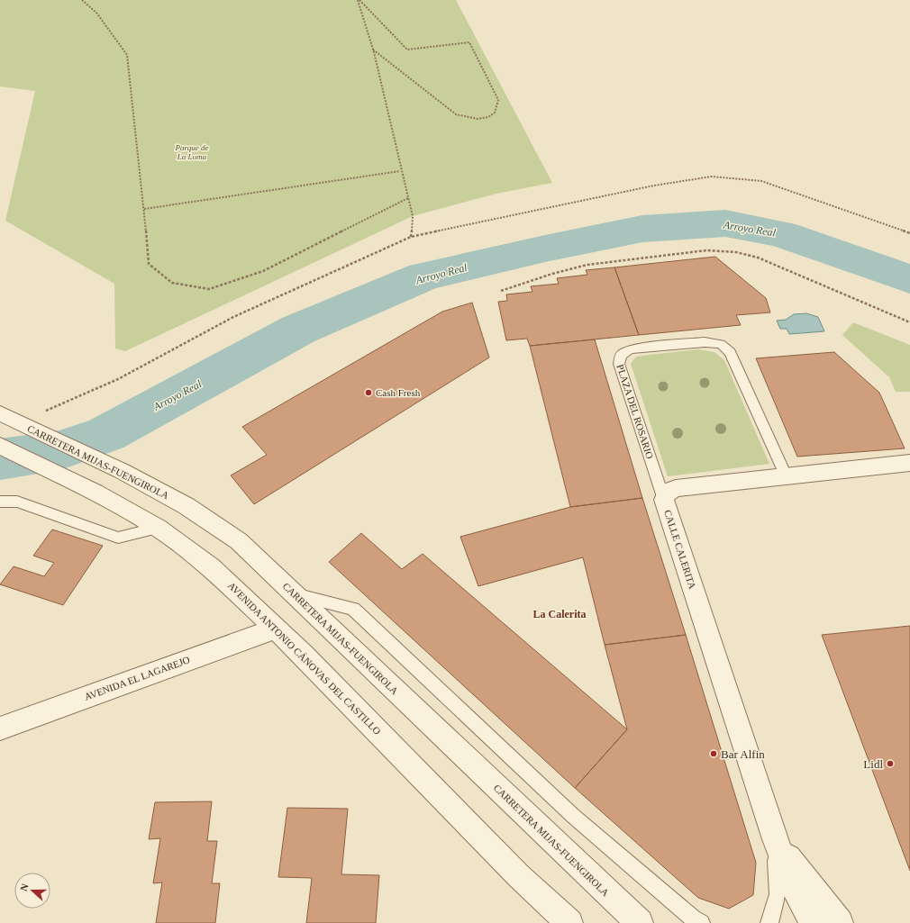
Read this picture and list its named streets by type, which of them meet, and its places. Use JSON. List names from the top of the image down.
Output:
{
  "streets": {
    "street": [
      "CARRETERA MIJAS-FUENGIROLA",
      "CALLE CALERITA",
      "AVENIDA ANTONIO CÁNOVAS DEL CASTILLO",
      "AVENIDA EL LAGAREJO"
    ],
    "lane": ["PLAZA DEL ROSARIO"]
  },
  "crossings": [
    ["PLAZA DEL ROSARIO", "CALLE CALERITA"],
    ["AVENIDA ANTONIO CÁNOVAS DEL CASTILLO", "AVENIDA EL LAGAREJO"]
  ],
  "districts": ["La Calerita"],
  "water": ["Arroyo Real"],
  "parks": ["Parque de La Loma"],
  "places": ["Cash Fresh", "Bar Alfin", "Lidl"],
  "north": "left"
}
